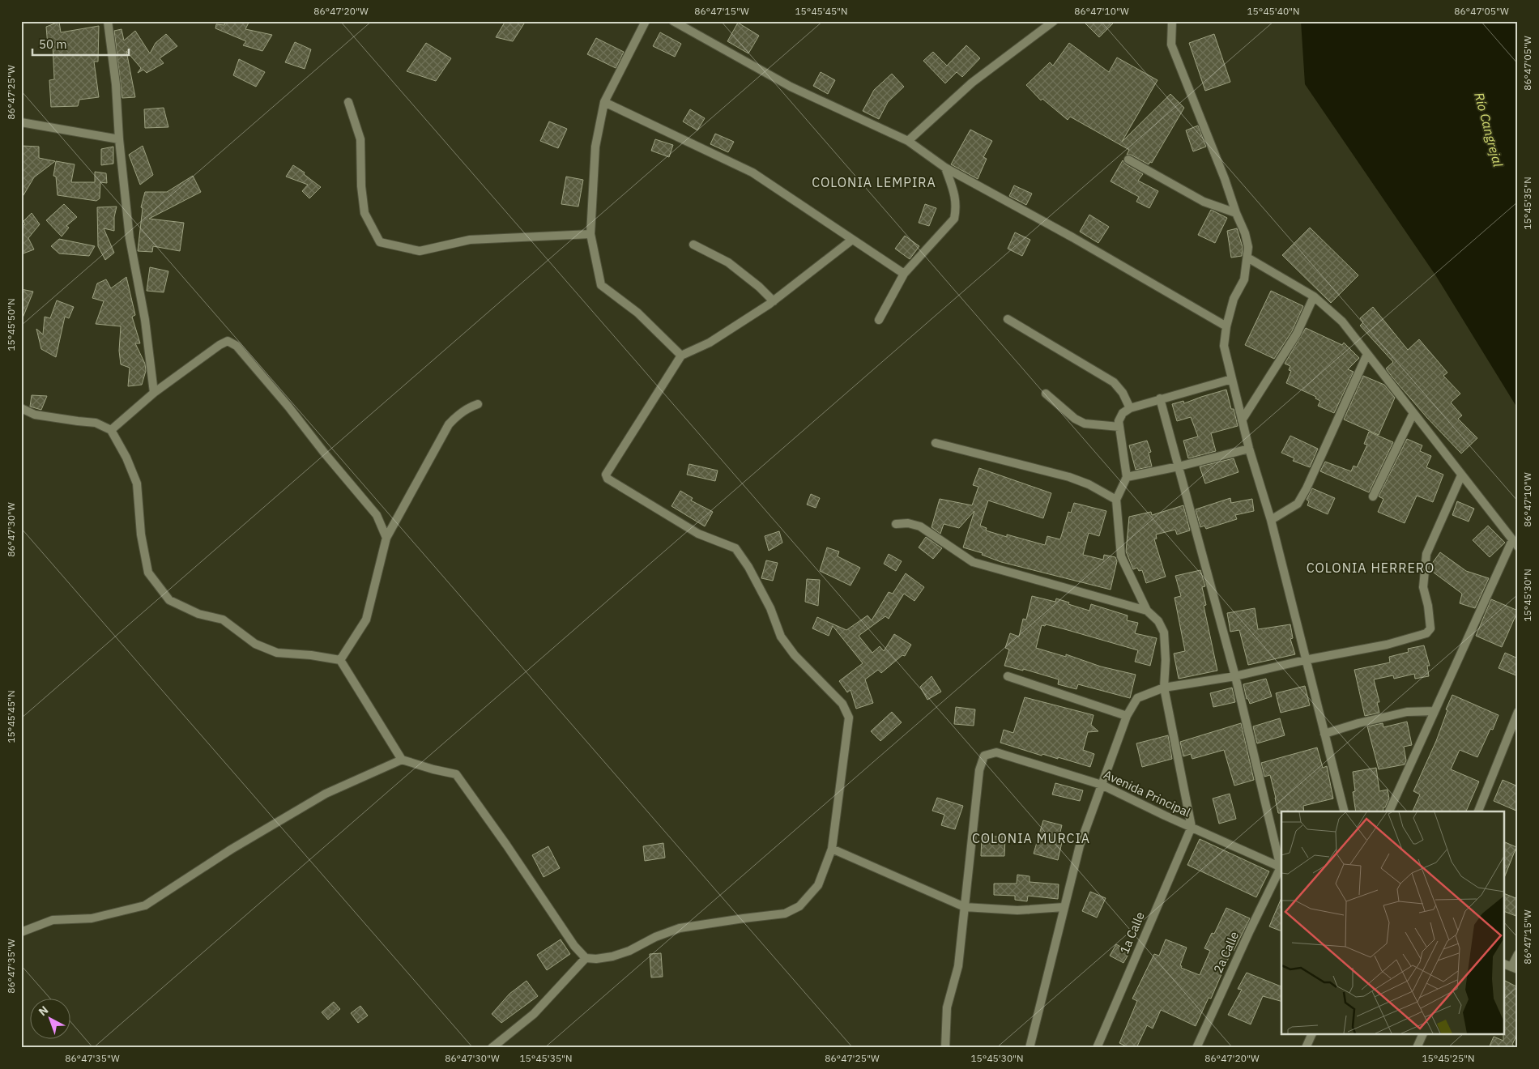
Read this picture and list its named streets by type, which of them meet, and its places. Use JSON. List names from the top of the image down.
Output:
{
  "streets": {
    "street": ["Avenida Principal", "1a Calle", "2a Calle"]
  },
  "crossings": [
    ["Avenida Principal", "1a Calle"],
    ["Avenida Principal", "2a Calle"]
  ],
  "districts": ["COLONIA LEMPIRA", "COLONIA HERRERO", "COLONIA MURCIA"],
  "water": ["Río Cangrejal"],
  "scale_bar": "50 m",
  "north": "top left",
  "coordinates": [
    "86°47'20\"W",
    "86°47'15\"W",
    "15°45'45\"N",
    "86°47'10\"W",
    "15°45'40\"N",
    "86°47'05\"W",
    "86°47'25\"W",
    "15°45'35\"N",
    "15°45'50\"N",
    "86°47'30\"W",
    "15°45'30\"N",
    "86°47'35\"W",
    "15°45'25\"N"
  ]
}
